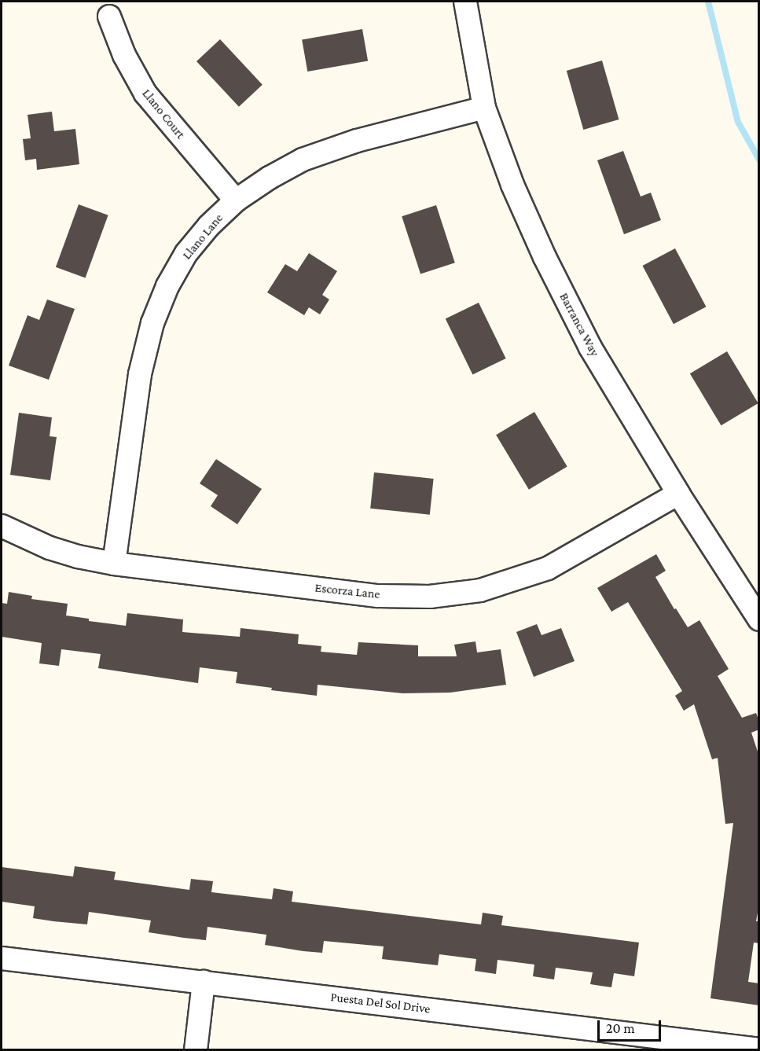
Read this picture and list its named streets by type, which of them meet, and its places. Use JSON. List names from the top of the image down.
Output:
{
  "streets": {
    "street": [
      "Llano Court",
      "Llano Lane",
      "Barranca Way",
      "Escorza Lane",
      "Puesta Del Sol Drive"
    ]
  },
  "crossings": [
    ["Llano Court", "Llano Lane"],
    ["Llano Lane", "Barranca Way"],
    ["Llano Lane", "Escorza Lane"],
    ["Barranca Way", "Escorza Lane"]
  ],
  "scale_bar": "20 m"
}
